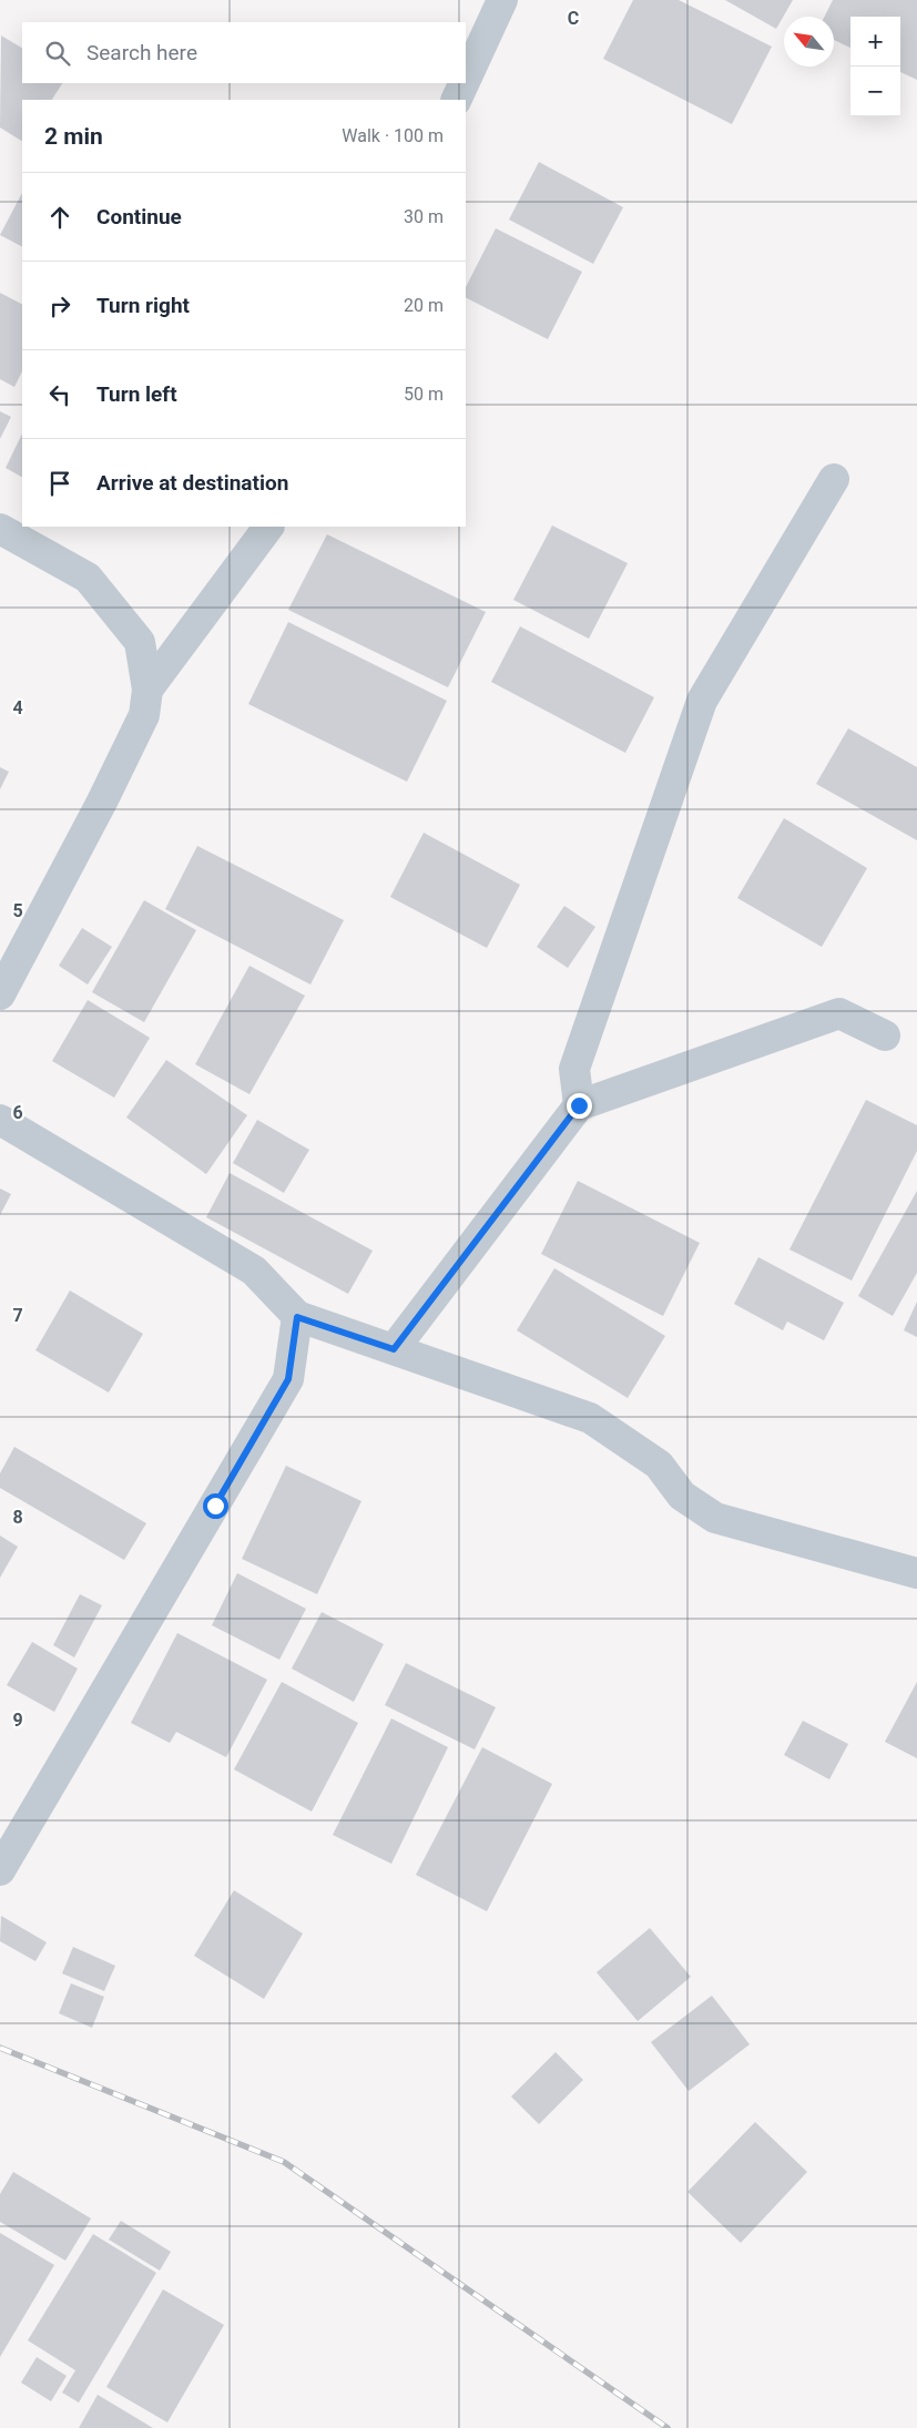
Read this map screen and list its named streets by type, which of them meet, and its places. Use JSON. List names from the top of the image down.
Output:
{
  "north": "top left",
  "page": {
    "map_buttons": ["+", "−"],
    "search": "Search here",
    "heading": ["2 min", "Walk · 100 m"],
    "list": [
      ["Continue", "30 m"],
      ["Turn right", "20 m"],
      ["Turn left", "50 m"],
      "Arrive at destination"
    ]
  },
  "grid": {
    "columns": ["C"],
    "rows": [
      "4",
      "5",
      "6",
      "7",
      "8",
      "9"
    ]
  }
}
